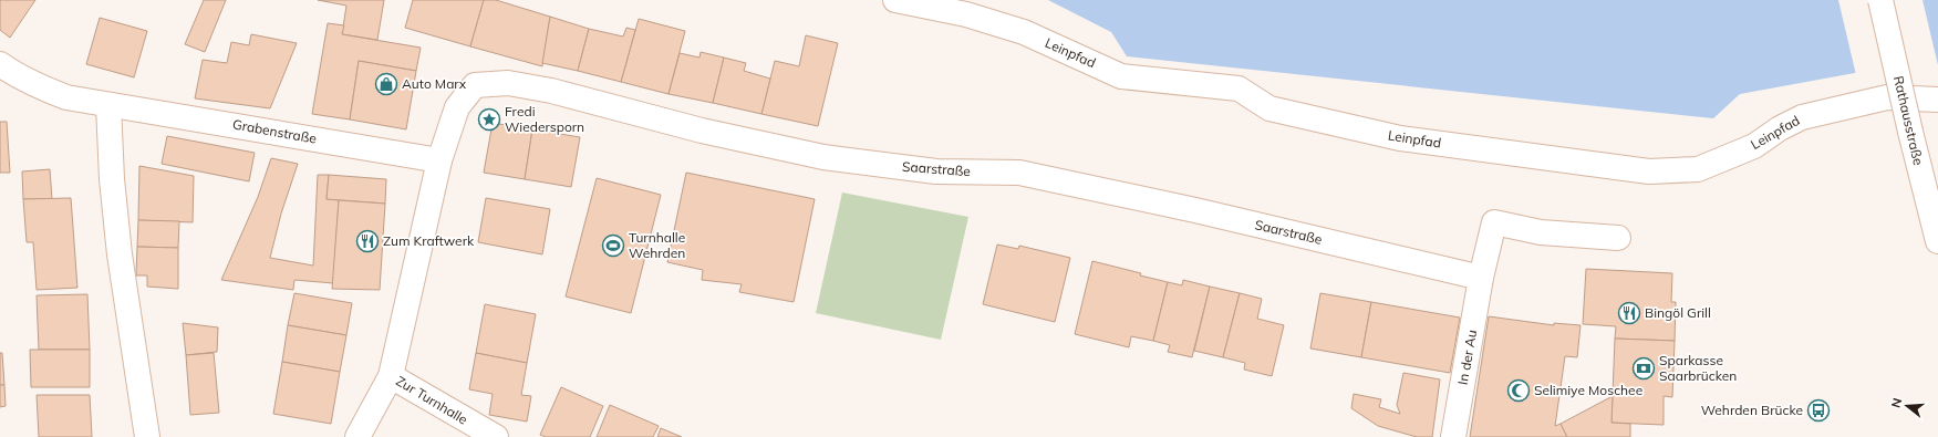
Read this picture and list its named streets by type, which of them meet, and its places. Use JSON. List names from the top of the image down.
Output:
{
  "streets": {
    "street": [
      "Leinpfad",
      "Rathausstraße",
      "Grabenstraße",
      "Saarstraße",
      "In der Au",
      "Zur Turnhalle"
    ]
  },
  "crossings": [
    ["Grabenstraße", "Saarstraße"],
    ["Saarstraße", "In der Au"],
    ["Saarstraße", "Zur Turnhalle"]
  ],
  "places": {
    "shop": ["Auto Marx"],
    "place": ["Fredi Wiedersporn"],
    "restaurant": ["Zum Kraftwerk", "Bingöl Grill"],
    "sports": ["Turnhalle Wehrden"],
    "bank": ["Sparkasse Saarbrücken"],
    "mosque": ["Selimiye Moschee"],
    "bus stop": ["Wehrden Brücke"]
  },
  "north": "left"
}
